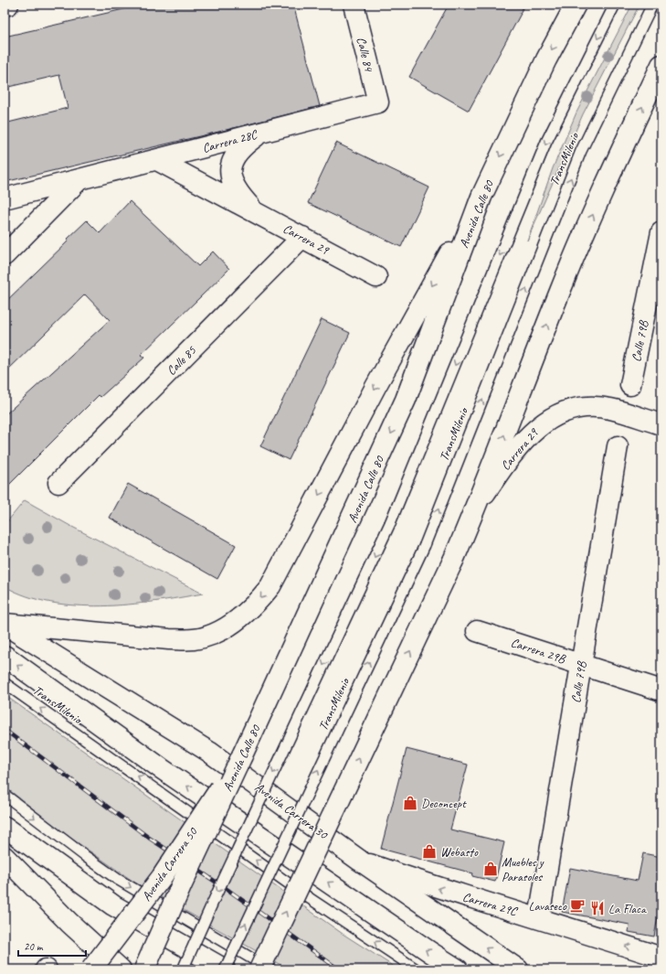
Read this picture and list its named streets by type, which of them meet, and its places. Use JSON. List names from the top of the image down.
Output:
{
  "streets": {
    "main road": [
      "Calle 84",
      "Carrera 28C",
      "Avenida Calle 80",
      "Carrera 29",
      "Calle 79B",
      "Calle 85",
      "Carrera 29B",
      "Avenida Carrera 30",
      "Avenida Carrera 50",
      "Carrera 29C"
    ],
    "lane": ["TransMilenio"]
  },
  "crossings": [
    ["Calle 84", "Carrera 28C"],
    ["Carrera 28C", "Carrera 29"],
    ["Avenida Calle 80", "Avenida Carrera 50"],
    ["Carrera 29", "Calle 85"],
    ["Calle 79B", "Carrera 29B"],
    ["Calle 79B", "Carrera 29C"],
    ["Avenida Carrera 30", "Carrera 29C"]
  ],
  "places": {
    "shop": ["Deconcept", "Webasto", "Muebles y Parasoles"],
    "cafe": ["Lavaseco"],
    "restaurant": ["La Flaca"]
  },
  "scale_bar": "20 m"
}
